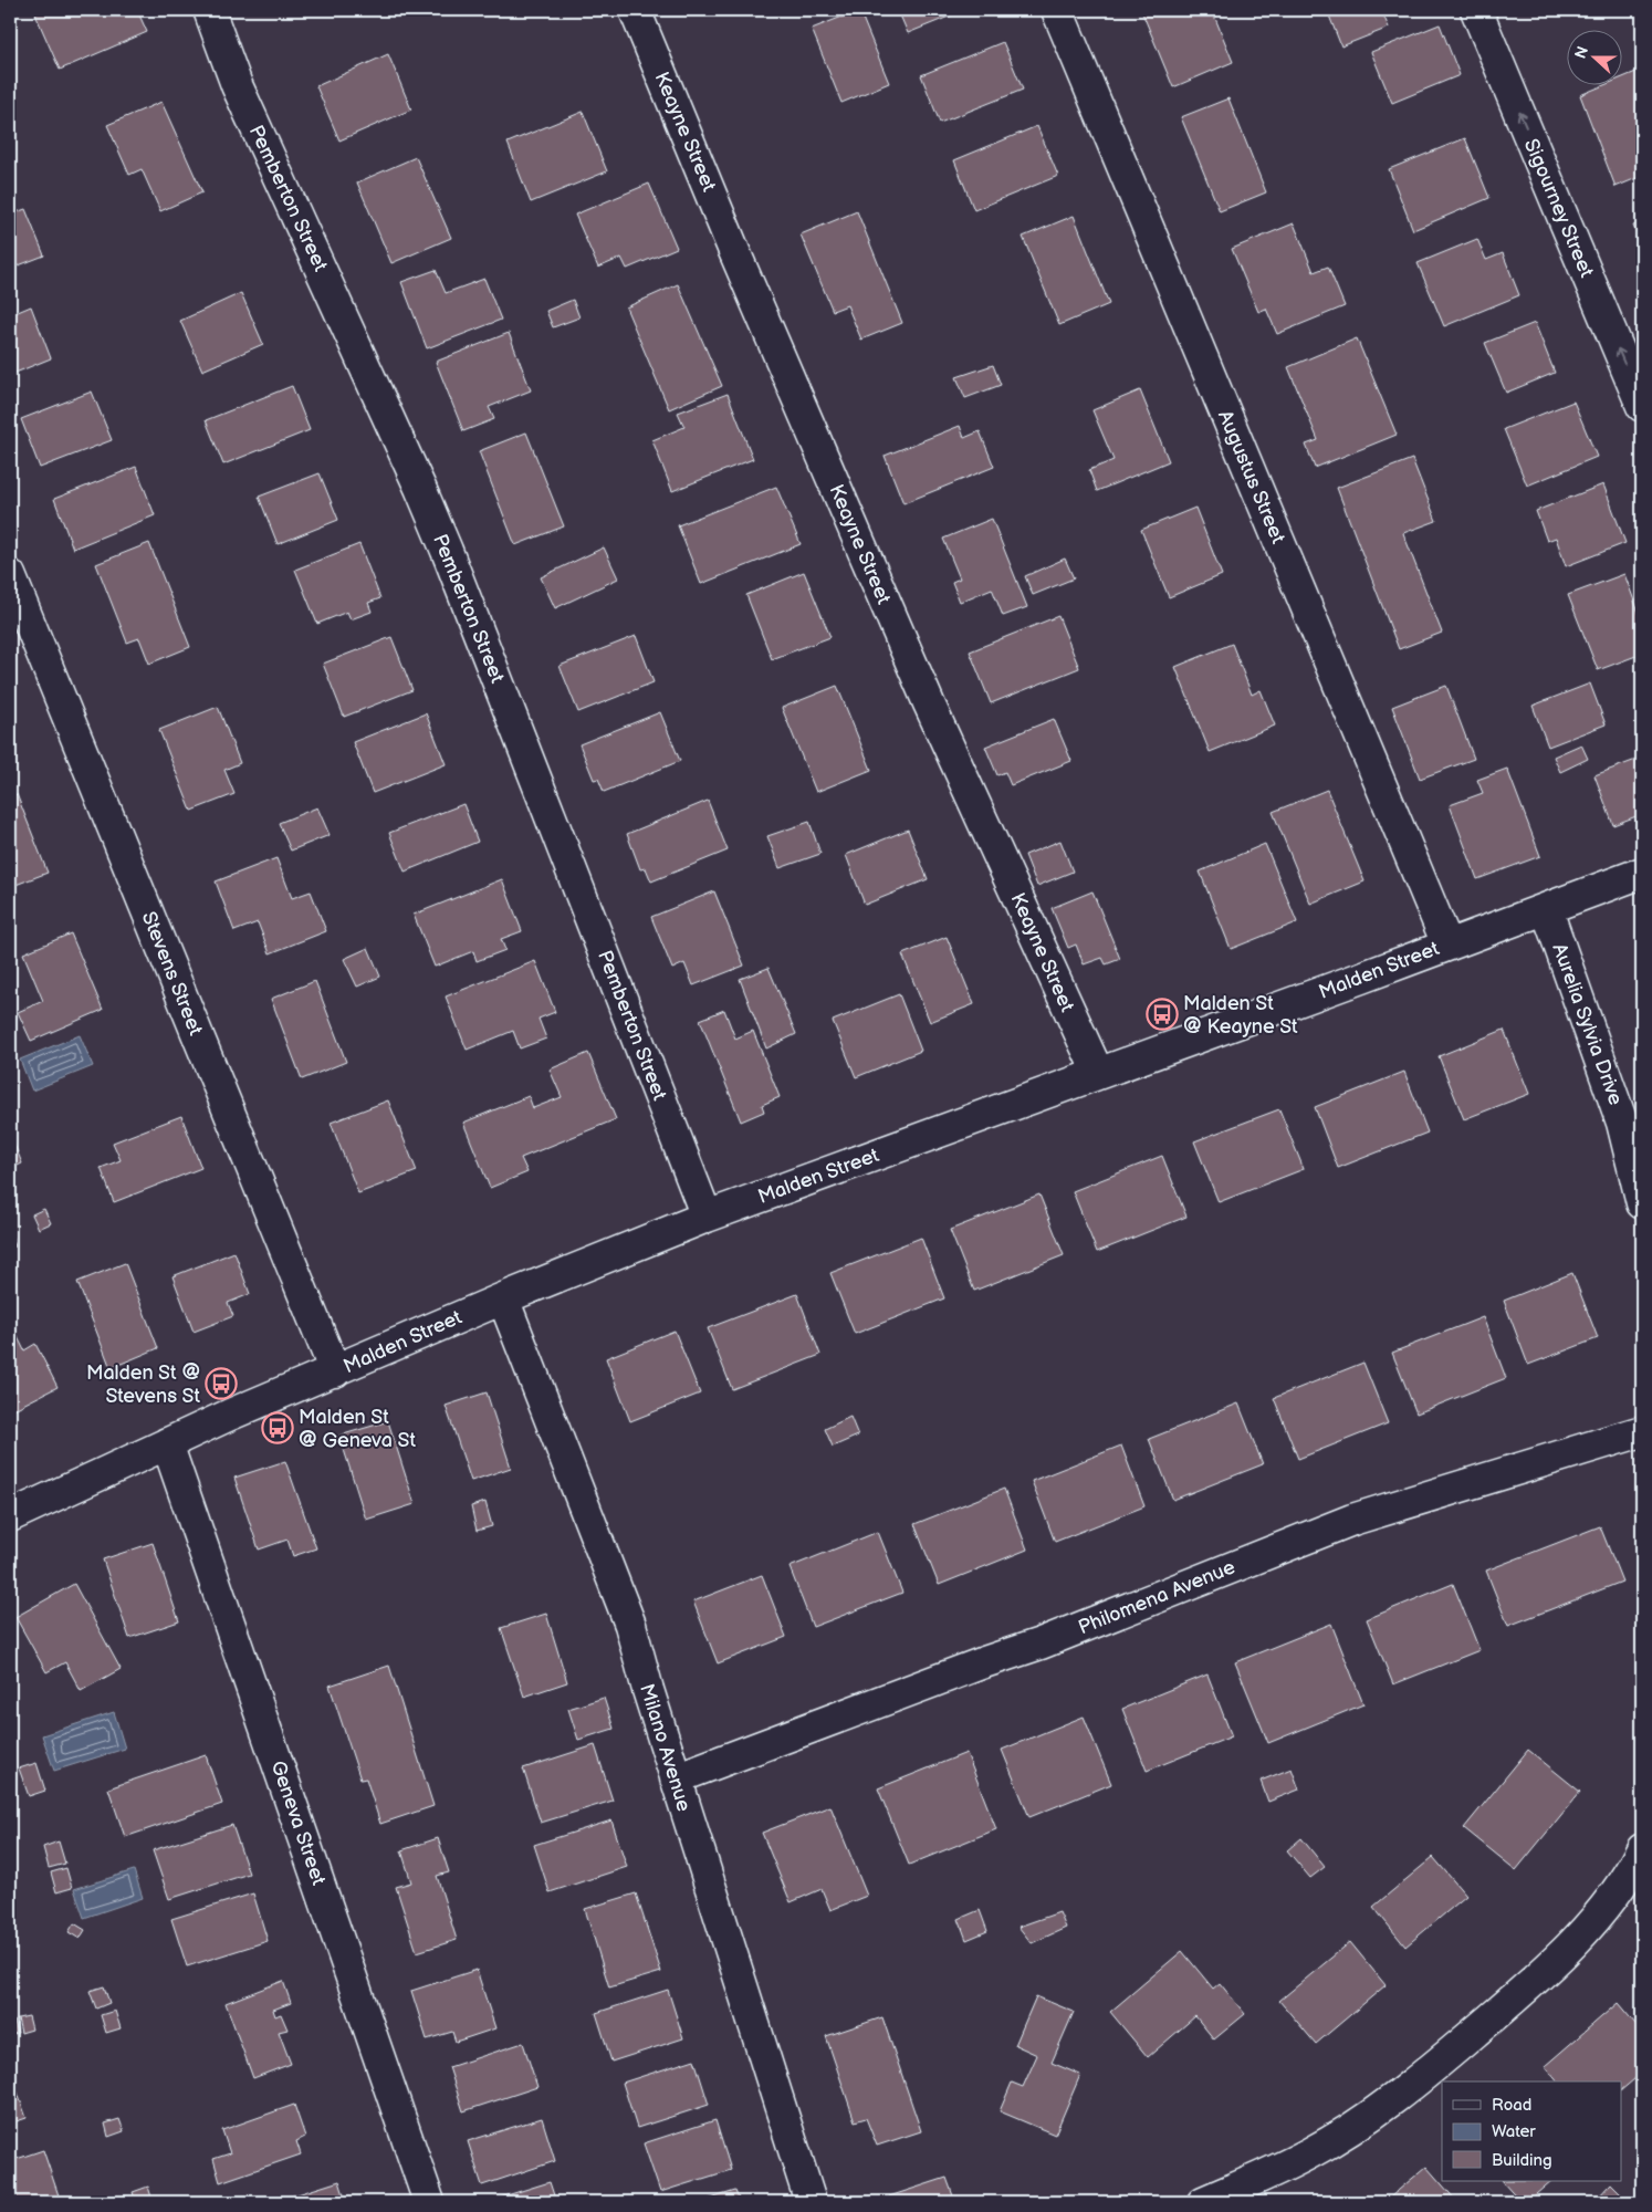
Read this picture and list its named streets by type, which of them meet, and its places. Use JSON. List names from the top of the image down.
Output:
{
  "streets": {
    "street": [
      "Keayne Street",
      "Pemberton Street",
      "Sigourney Street",
      "Augustus Street",
      "Malden Street",
      "Stevens Street",
      "Aurelia Sylvia Drive",
      "Philomena Avenue",
      "Milano Avenue",
      "Geneva Street"
    ]
  },
  "crossings": [
    ["Keayne Street", "Malden Street"],
    ["Pemberton Street", "Malden Street"],
    ["Augustus Street", "Malden Street"],
    ["Malden Street", "Stevens Street"],
    ["Malden Street", "Aurelia Sylvia Drive"],
    ["Malden Street", "Milano Avenue"],
    ["Malden Street", "Geneva Street"],
    ["Philomena Avenue", "Milano Avenue"]
  ],
  "one_way": ["Sigourney Street"],
  "places": {
    "bus stop": ["Malden St @ Keayne St", "Malden St @ Stevens St", "Malden St @ Geneva St"]
  },
  "legend": ["Road", "Water", "Building"],
  "north": "left"
}
